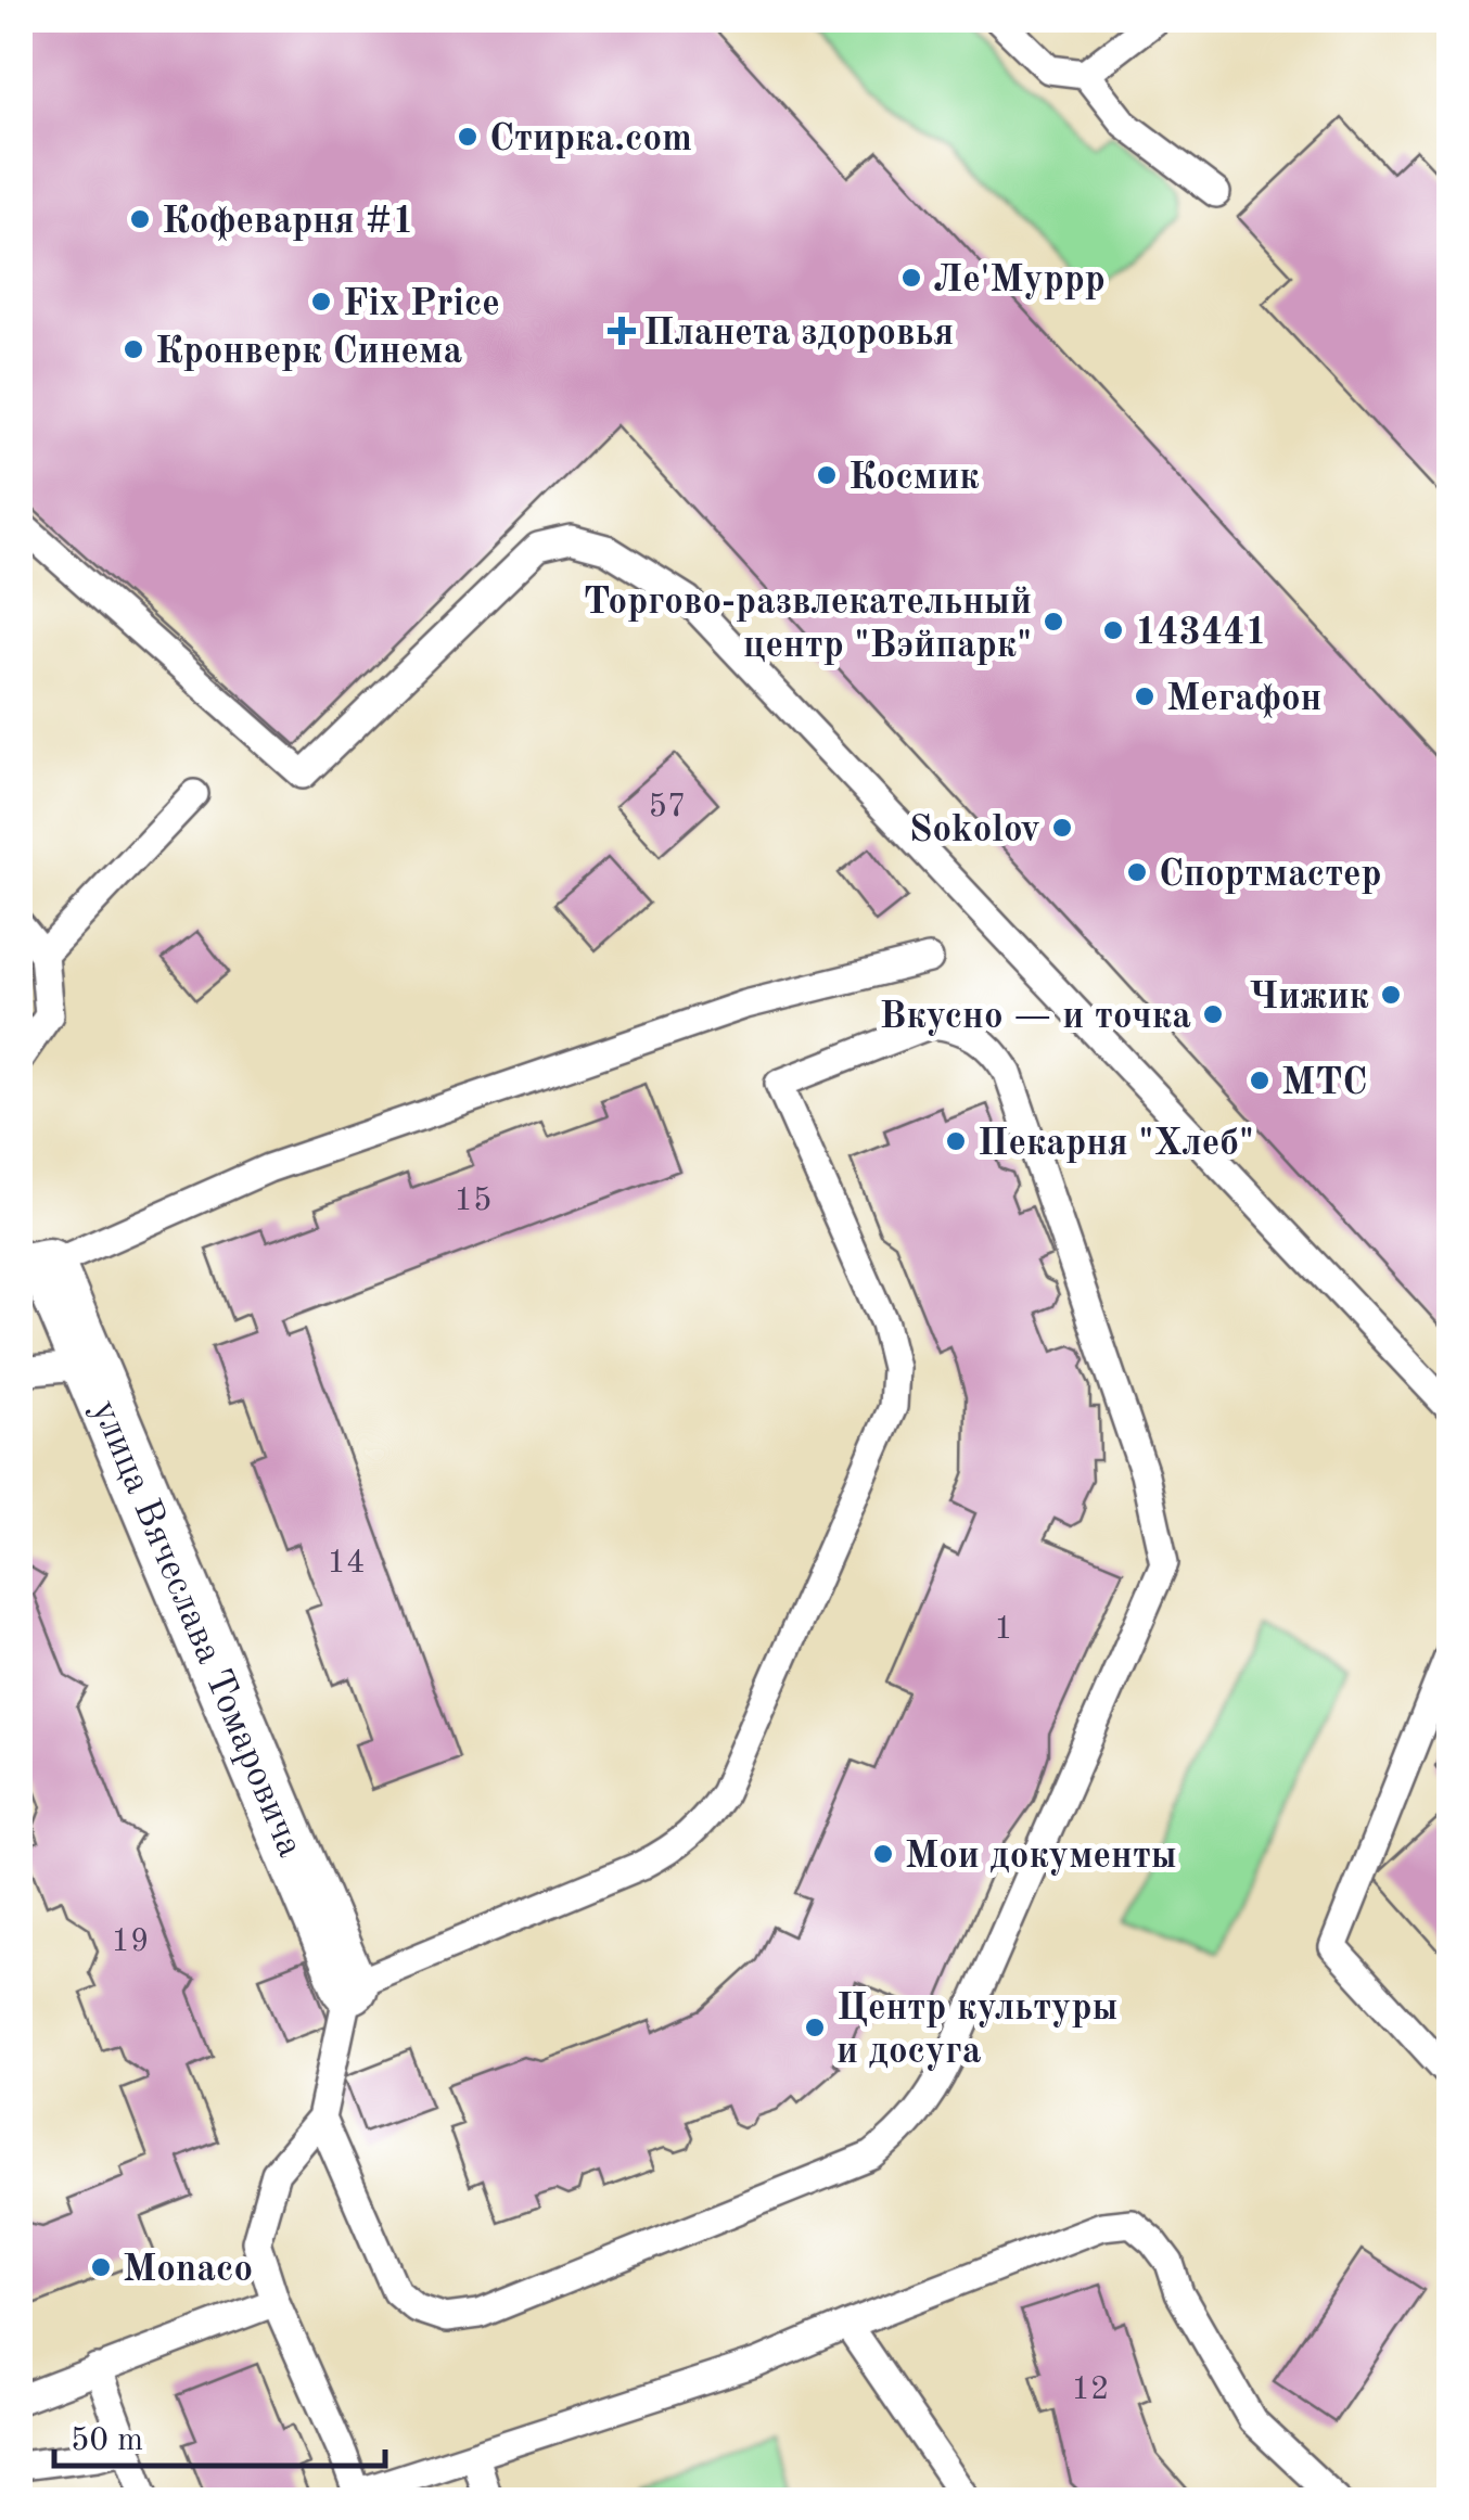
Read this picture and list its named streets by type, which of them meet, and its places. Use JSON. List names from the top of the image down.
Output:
{
  "streets": {
    "street": ["улица Вячеслава Томаровича"]
  },
  "places": {
    "other": [
      "Стирка.com",
      "Кофеварня #1",
      "Ле'Муррр",
      "Fix Price",
      "Кронверк Синема",
      "Космик",
      "Торгово-развлекательный центр \"Вэйпарк\"",
      "143441",
      "Мегафон",
      "Sokolov",
      "Спортмастер",
      "Чижик",
      "Вкусно — и точка",
      "МТС",
      "Пекарня \"Хлеб\"",
      "Мои документы",
      "Центр культуры и досуга",
      "Monaco"
    ],
    "health": ["Планета здоровья"]
  },
  "house_numbers": [
    "57",
    "15",
    "14",
    "1",
    "19",
    "12"
  ],
  "scale_bar": "50 m"
}
